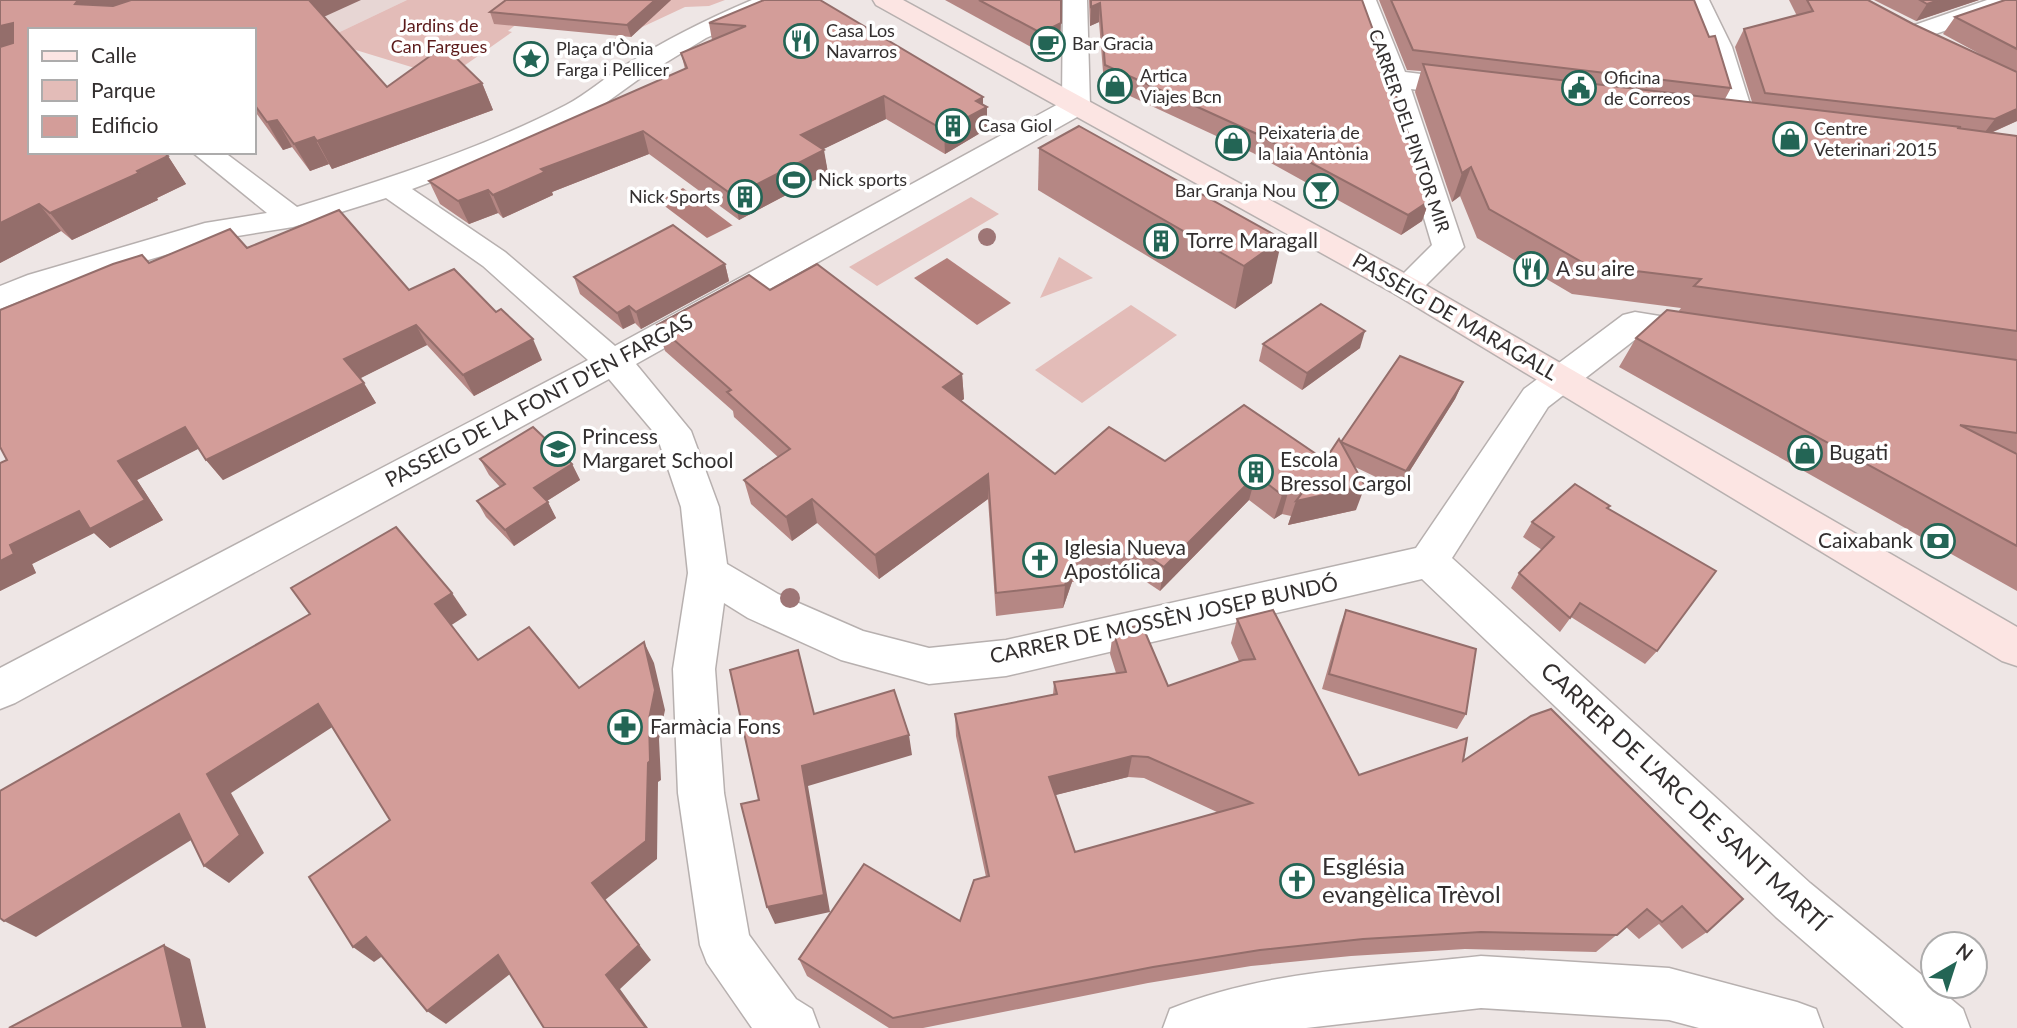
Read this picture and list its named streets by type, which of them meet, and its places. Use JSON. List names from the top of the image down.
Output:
{
  "streets": {
    "street": [
      "CARRER DEL PINTOR MIR",
      "PASSEIG DE MARAGALL",
      "PASSEIG DE LA FONT D'EN FARGAS",
      "CARRER DE MOSSÈN JOSEP BUNDÓ",
      "CARRER DE L'ARC DE SANT MARTÍ"
    ]
  },
  "crossings": [
    ["CARRER DEL PINTOR MIR", "PASSEIG DE MARAGALL"],
    ["PASSEIG DE MARAGALL", "PASSEIG DE LA FONT D'EN FARGAS"],
    ["CARRER DE MOSSÈN JOSEP BUNDÓ", "CARRER DE L'ARC DE SANT MARTÍ"]
  ],
  "parks": ["Jardins de Can Fargues"],
  "places": {
    "restaurant": ["Casa Los Navarros", "A su aire"],
    "cafe": ["Bar Gracia"],
    "place": ["Plaça d'Ònia Farga i Pellicer"],
    "shop": [
      "Artica Viajes Bcn",
      "Centre Veterinari 2015",
      "Peixateria de la Iaia Antònia",
      "Bugati"
    ],
    "public building": ["Oficina de Correos"],
    "building": [
      "Casa Giol",
      "Nick Sports",
      "Torre Maragall",
      "Escola Bressol Cargol"
    ],
    "sports": ["Nick sports"],
    "bar": ["Bar Granja Nou"],
    "school or university": ["Princess Margaret School"],
    "bank": ["Caixabank"],
    "church": ["Iglesia Nueva Apostólica", "Església evangèlica Trèvol"],
    "pharmacy": ["Farmàcia Fons"]
  },
  "legend": ["Calle", "Parque", "Edificio"],
  "north": "top right"
}
